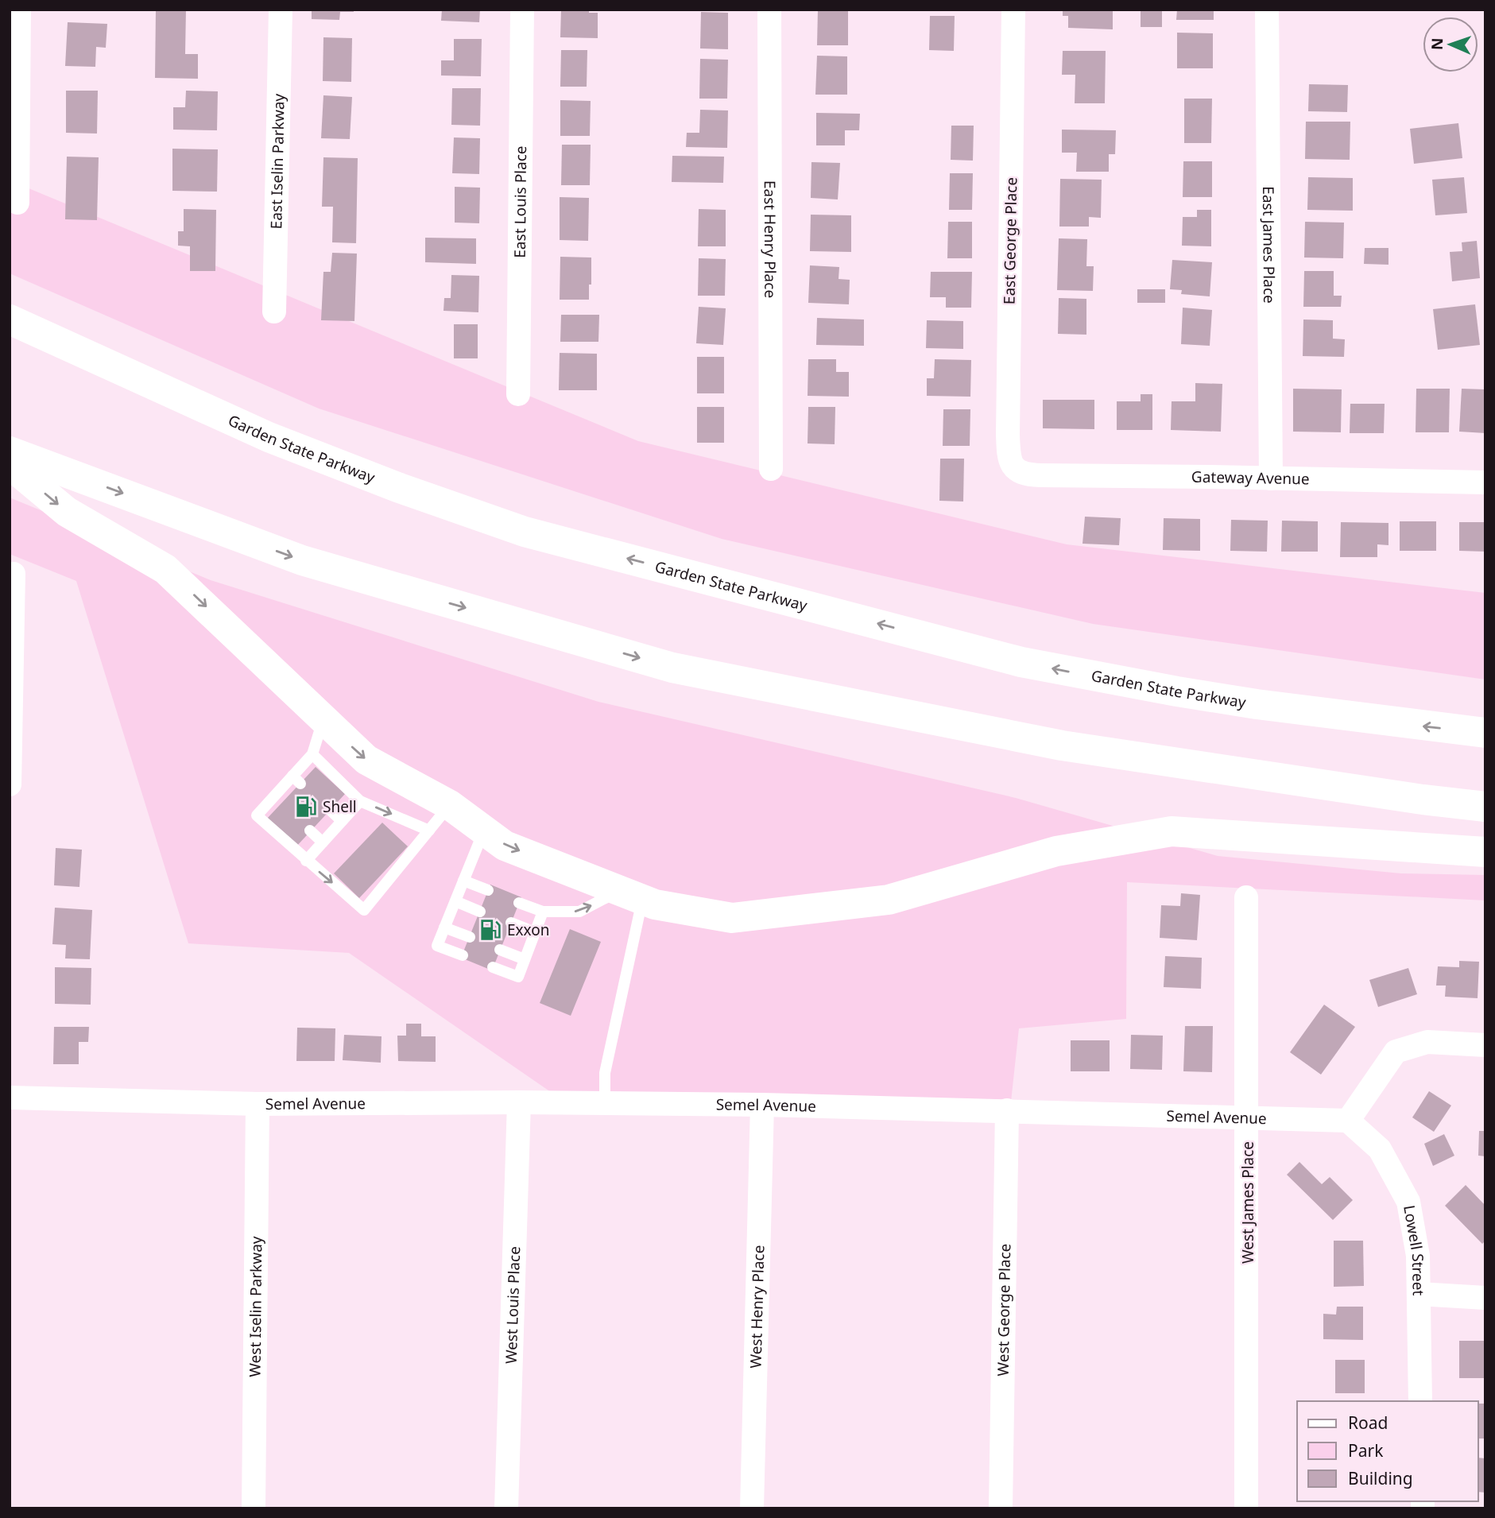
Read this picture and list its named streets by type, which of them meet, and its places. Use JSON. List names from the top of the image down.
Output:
{
  "streets": {
    "highway": ["Garden State Parkway"],
    "street": [
      "East Iselin Parkway",
      "East Louis Place",
      "East Henry Place",
      "East George Place",
      "East James Place",
      "Gateway Avenue",
      "Semel Avenue",
      "West James Place",
      "Lowell Street",
      "West Louis Place",
      "West Iselin Parkway",
      "West Henry Place",
      "West George Place"
    ]
  },
  "crossings": [
    ["East George Place", "Gateway Avenue"],
    ["East James Place", "Gateway Avenue"],
    ["Semel Avenue", "West James Place"],
    ["Semel Avenue", "Lowell Street"],
    ["Semel Avenue", "West Louis Place"],
    ["Semel Avenue", "West Iselin Parkway"],
    ["Semel Avenue", "West Henry Place"],
    ["Semel Avenue", "West George Place"]
  ],
  "places": {
    "fuel station": ["Shell", "Exxon"]
  },
  "legend": ["Road", "Park", "Building"],
  "north": "left"
}
